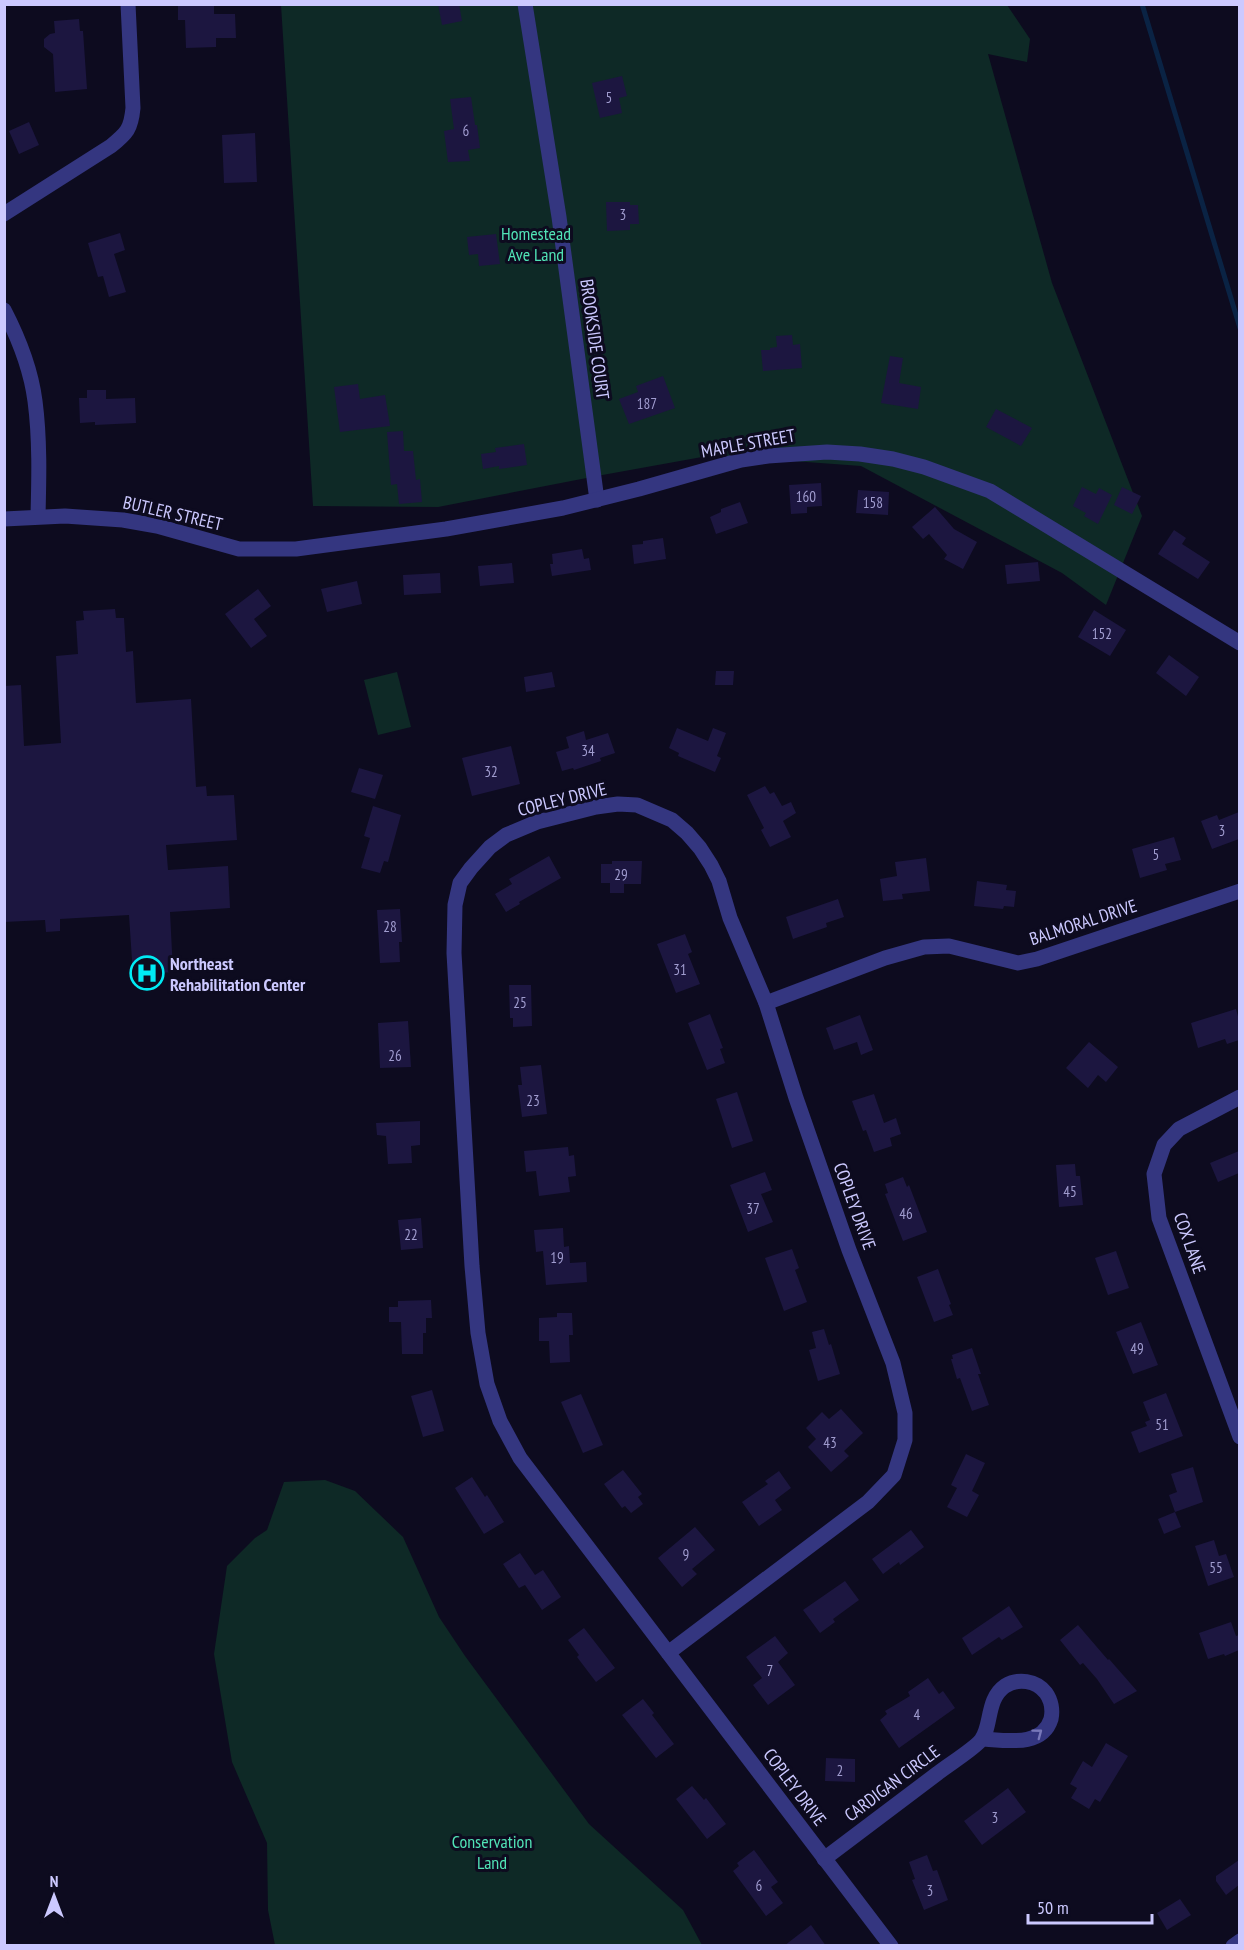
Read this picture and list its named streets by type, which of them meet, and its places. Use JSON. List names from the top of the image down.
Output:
{
  "streets": {
    "street": [
      "BROOKSIDE COURT",
      "MAPLE STREET",
      "BUTLER STREET",
      "COPLEY DRIVE",
      "BALMORAL DRIVE",
      "COX LANE",
      "CARDIGAN CIRCLE"
    ]
  },
  "crossings": [
    ["BROOKSIDE COURT", "MAPLE STREET"],
    ["MAPLE STREET", "BUTLER STREET"],
    ["COPLEY DRIVE", "BALMORAL DRIVE"],
    ["COPLEY DRIVE", "CARDIGAN CIRCLE"]
  ],
  "parks": ["Homestead Ave Land", "Conservation Land"],
  "places": {
    "hospital": ["Northeast Rehabilitation Center"]
  },
  "house_numbers": [
    "5",
    "6",
    "3",
    "187",
    "160",
    "158",
    "152",
    "34",
    "32",
    "3",
    "5",
    "29",
    "28",
    "31",
    "25",
    "26",
    "23",
    "45",
    "37",
    "46",
    "22",
    "19",
    "49",
    "51",
    "43",
    "9",
    "55",
    "7",
    "4",
    "2",
    "3",
    "6",
    "3"
  ],
  "scale_bar": "50 m",
  "north": "top"
}
